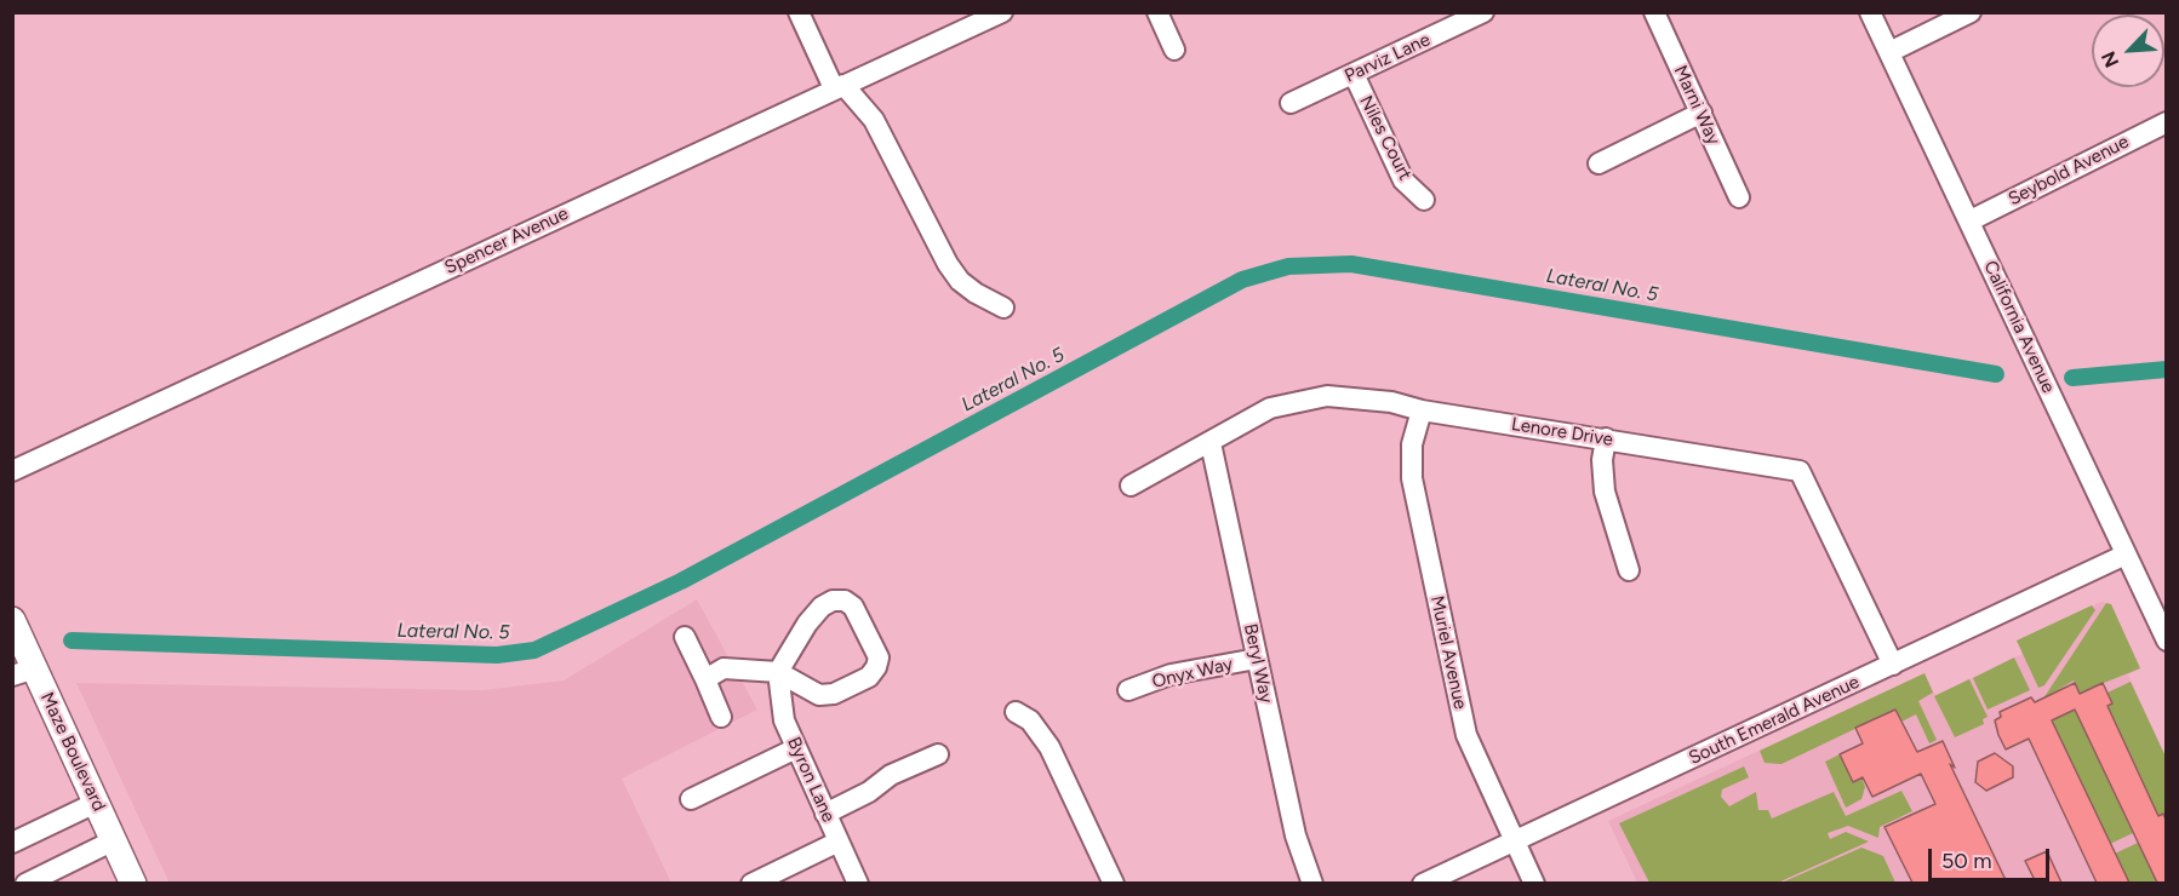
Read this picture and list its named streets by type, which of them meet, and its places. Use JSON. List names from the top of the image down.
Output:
{
  "streets": {
    "main road": ["Maze Boulevard"],
    "street": [
      "Parviz Lane",
      "Marni Way",
      "Niles Court",
      "Seybold Avenue",
      "Spencer Avenue",
      "California Avenue",
      "Lenore Drive",
      "Muriel Avenue",
      "Beryl Way",
      "Onyx Way",
      "South Emerald Avenue",
      "Byron Lane"
    ]
  },
  "crossings": [
    ["Parviz Lane", "Niles Court"],
    ["Seybold Avenue", "California Avenue"],
    ["California Avenue", "South Emerald Avenue"],
    ["Lenore Drive", "Muriel Avenue"],
    ["Lenore Drive", "Beryl Way"],
    ["Lenore Drive", "South Emerald Avenue"],
    ["Muriel Avenue", "South Emerald Avenue"],
    ["Beryl Way", "Onyx Way"]
  ],
  "water": ["Lateral No. 5"],
  "scale_bar": "50 m",
  "north": "bottom left"
}
